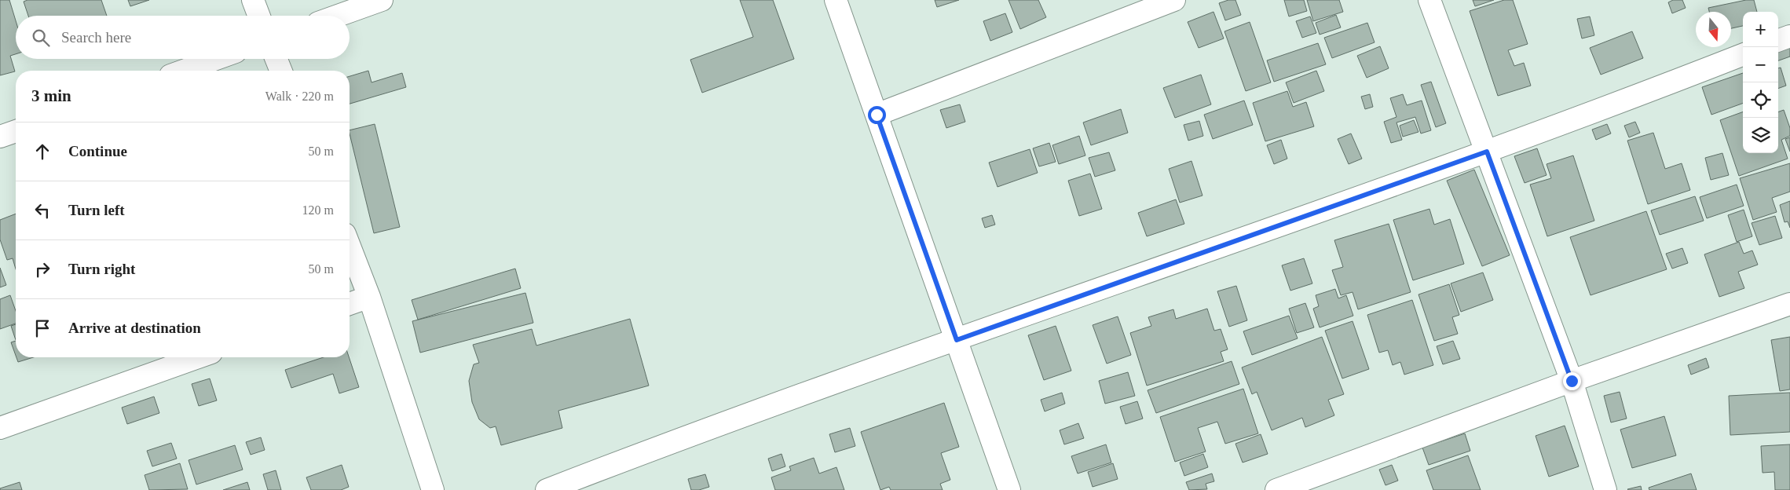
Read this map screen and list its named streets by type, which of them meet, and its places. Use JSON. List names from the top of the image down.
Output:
{
  "north": "bottom",
  "page": {
    "map_buttons": ["+", "−"],
    "search": "Search here",
    "heading": ["3 min", "Walk · 220 m"],
    "list": [
      ["Continue", "50 m"],
      ["Turn left", "120 m"],
      ["Turn right", "50 m"],
      "Arrive at destination"
    ]
  }
}
